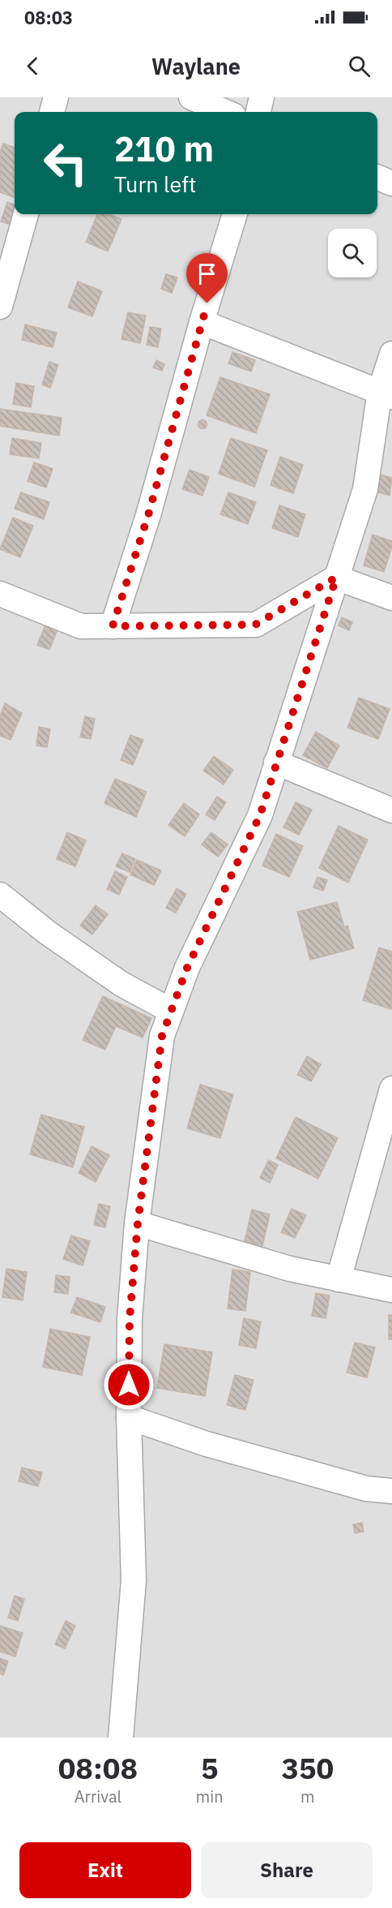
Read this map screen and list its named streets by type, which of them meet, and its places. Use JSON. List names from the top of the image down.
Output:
{
  "page": {
    "status": "08:03",
    "header": "Waylane",
    "turn": ["210 m", "Turn left"],
    "eta": [
      "08:08",
      "Arrival",
      "5",
      "min",
      "350",
      "m"
    ],
    "buttons": ["Exit", "Share"]
  }
}
